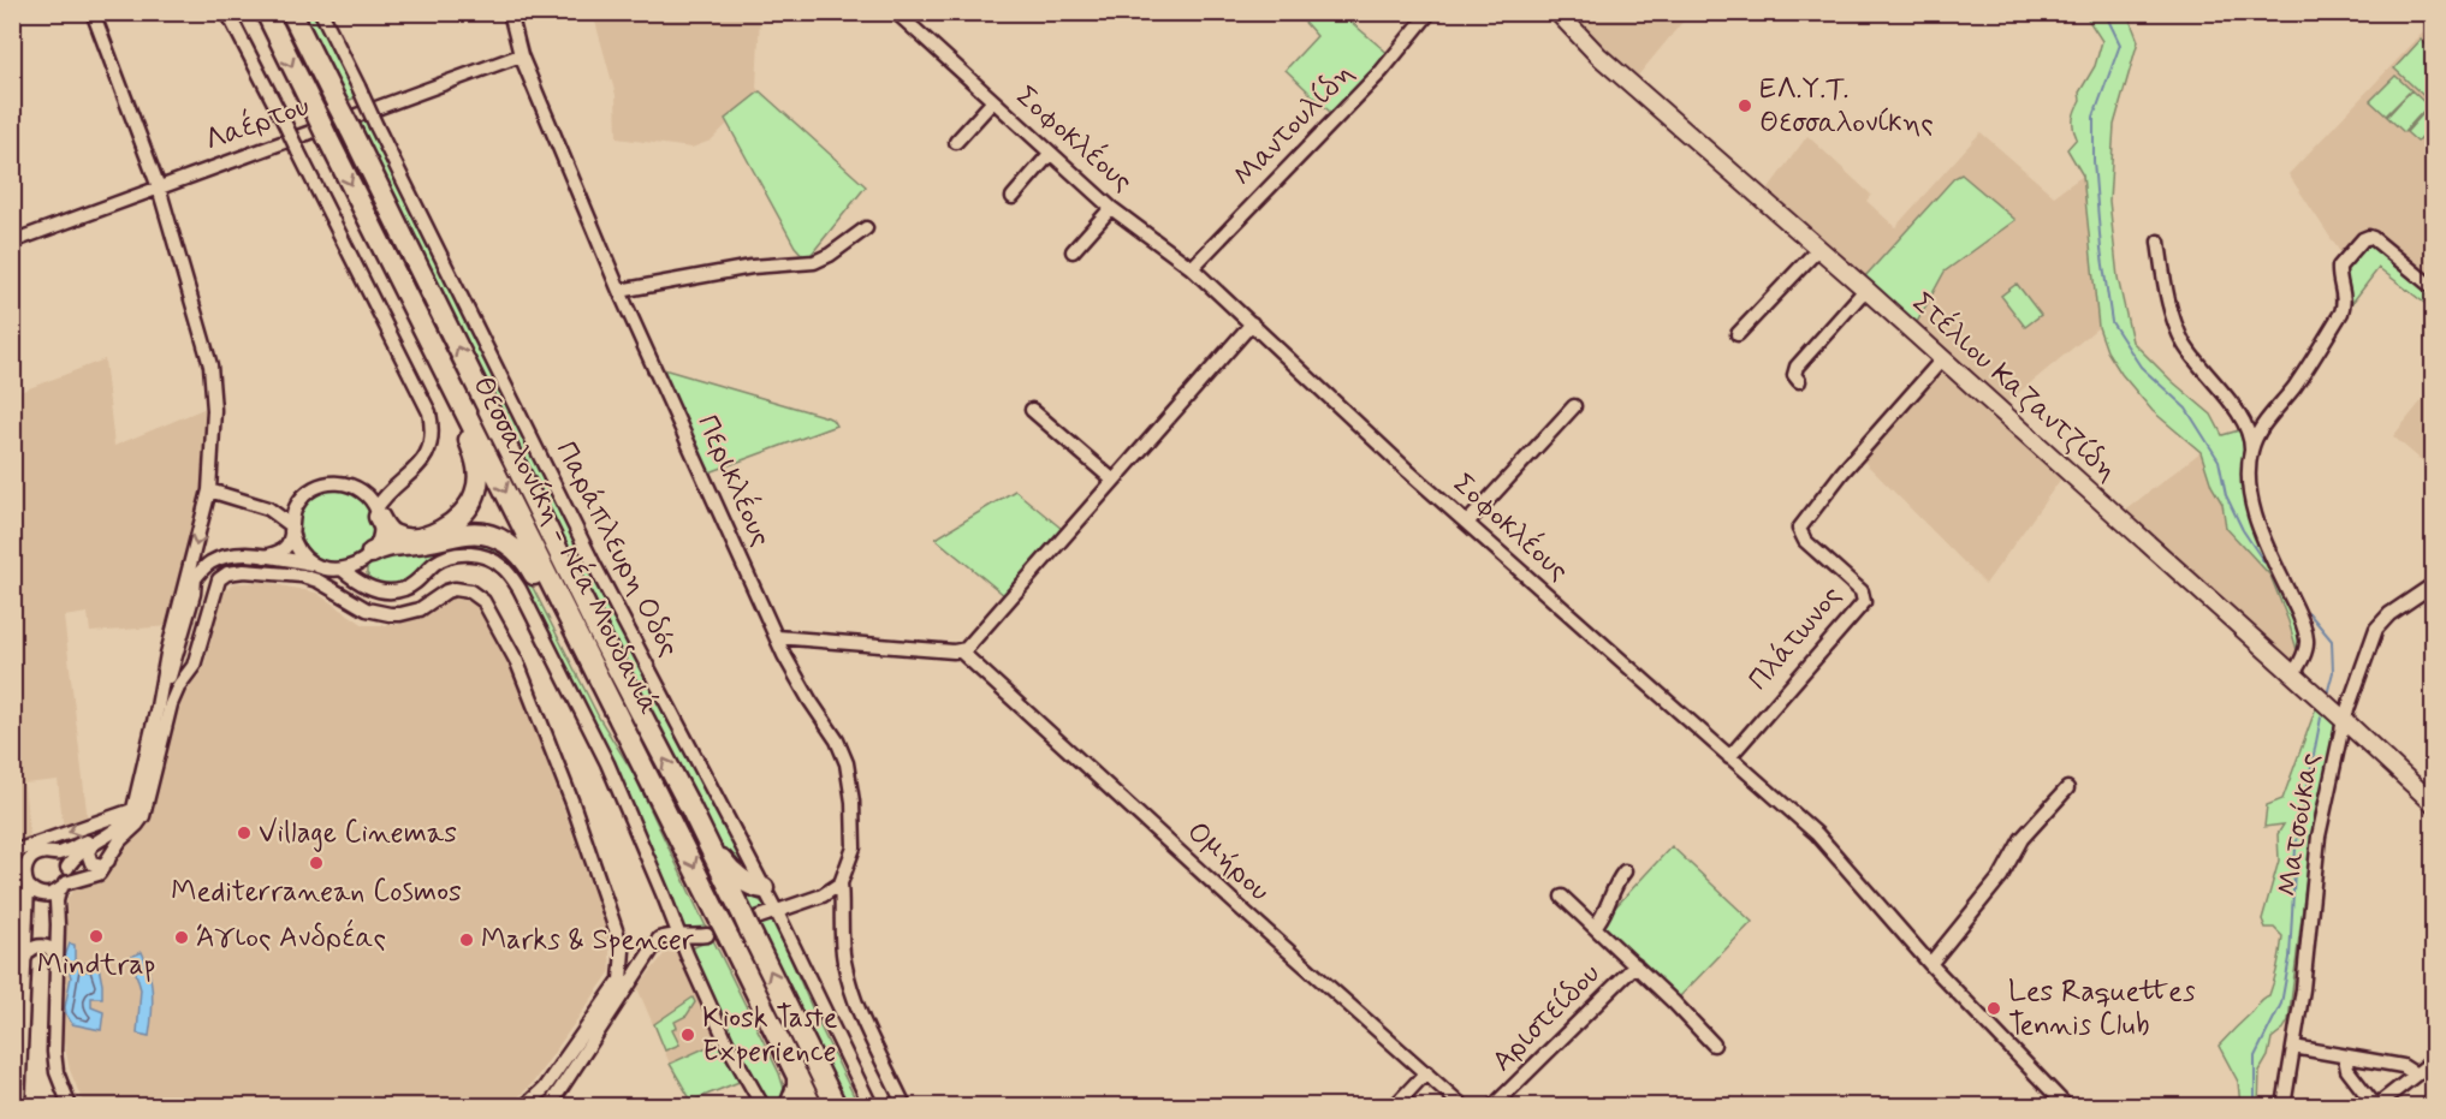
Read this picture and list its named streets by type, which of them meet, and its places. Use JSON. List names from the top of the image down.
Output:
{
  "streets": {
    "highway": ["Θεσσαλονίκη - Νέα Μουδανιά"],
    "main road": ["Στέλιου Καζαντζίδη"],
    "street": [
      "Λαέρτου",
      "Μαντουλίδη",
      "Σοφοκλέους",
      "Περικλέους",
      "Παράπλευρη Οδός",
      "Πλάτωνος",
      "Ματσούκας",
      "Ομήρου",
      "Αριστείδου"
    ]
  },
  "crossings": [
    ["Λαέρτου", "Περικλέους"],
    ["Μαντουλίδη", "Σοφοκλέους"],
    ["Σοφοκλέους", "Πλάτωνος"],
    ["Στέλιου Καζαντζίδη", "Πλάτωνος"],
    ["Στέλιου Καζαντζίδη", "Ματσούκας"]
  ],
  "places": [
    "ΕΛ.Υ.Τ. Θεσσαλονίκης",
    "Village Cinemas",
    "Mediterranean Cosmos",
    "Mindtrap",
    "Άγιος Ανδρέας",
    "Marks & Spencer",
    "Les Raquettes Tennis Club",
    "Kiosk Taste Experience"
  ]
}
